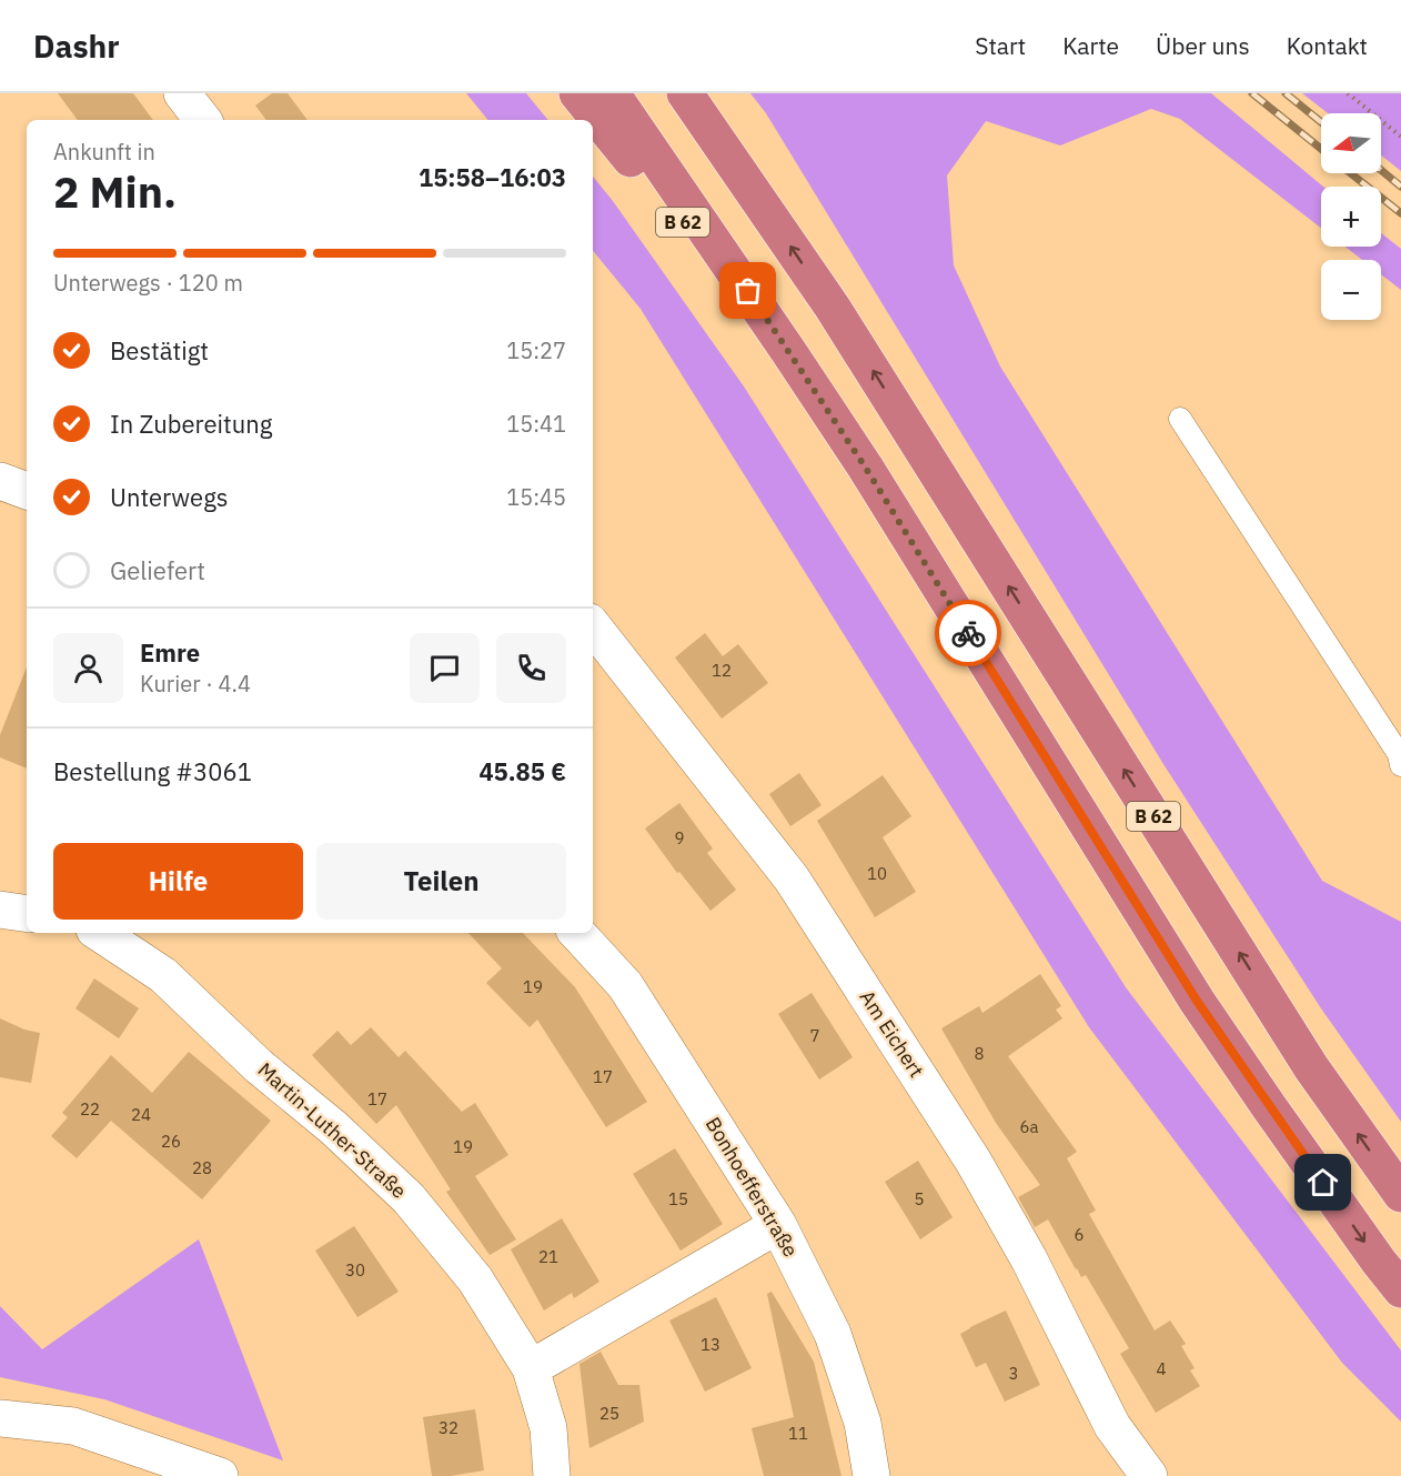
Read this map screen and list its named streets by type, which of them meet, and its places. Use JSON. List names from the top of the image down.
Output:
{
  "streets": {
    "highway": ["B 62"],
    "street": ["Am Eichert", "Martin-Luther-Straße", "Bonhoefferstraße"]
  },
  "house_numbers": [
    "12",
    "9",
    "10",
    "19",
    "7",
    "8",
    "17",
    "17",
    "22",
    "24",
    "6a",
    "26",
    "19",
    "28",
    "15",
    "5",
    "6",
    "21",
    "30",
    "13",
    "4",
    "3",
    "25",
    "32",
    "11"
  ],
  "north": "left",
  "page": {
    "header": "Dashr",
    "nav": [
      "Start",
      "Karte",
      "Über uns",
      "Kontakt"
    ],
    "map_buttons": ["+", "−"],
    "heading": ["2 Min.", "Ankunft in", "15:58–16:03"],
    "panel": [
      "Emre",
      "Kurier · 4.4",
      "Bestellung #3061",
      "45.85 €"
    ],
    "bar": "Unterwegs · 120 m",
    "list": [
      ["Bestätigt", "15:27"],
      ["In Zubereitung", "15:41"],
      ["Unterwegs", "15:45"],
      "Geliefert"
    ],
    "buttons": ["Hilfe", "Teilen"]
  }
}
